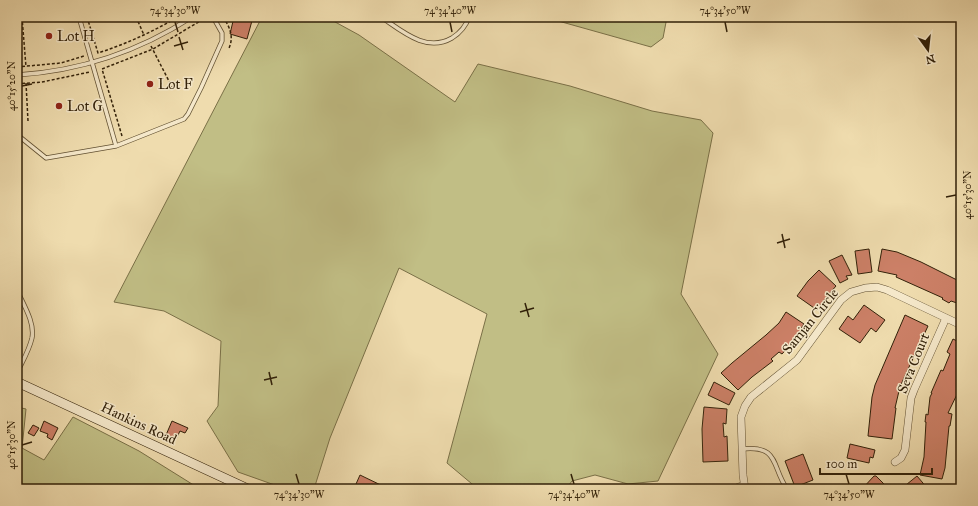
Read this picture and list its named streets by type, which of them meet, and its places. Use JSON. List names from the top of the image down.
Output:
{
  "streets": {
    "main road": ["Hankins Road"],
    "street": ["Samjan Circle", "Seva Court"]
  },
  "crossings": [
    ["Samjan Circle", "Seva Court"]
  ],
  "places": ["Lot H", "Lot F", "Lot G"],
  "scale_bar": "100 m",
  "north": "bottom",
  "coordinates": [
    "74°34'30\"W",
    "74°34'40\"W",
    "74°34'50\"W",
    "40°15'20\"N",
    "40°15'30\"N"
  ]
}
